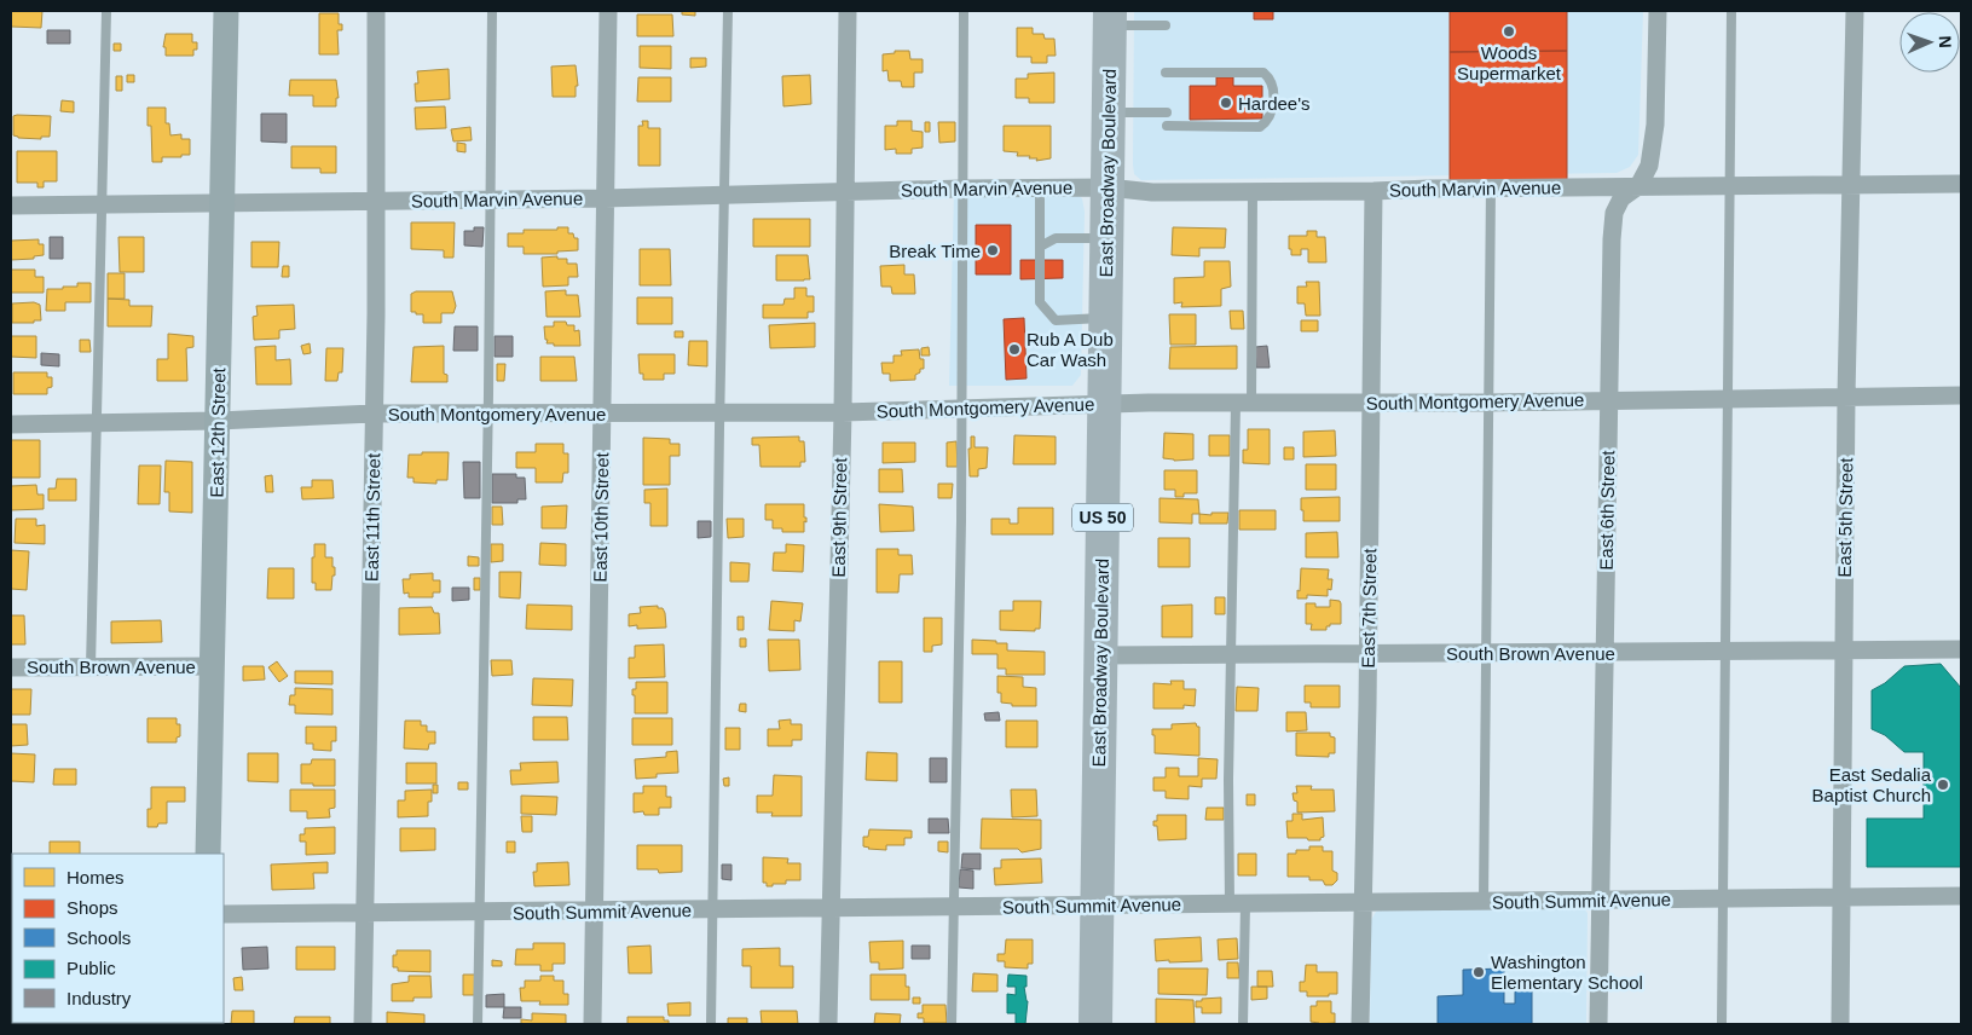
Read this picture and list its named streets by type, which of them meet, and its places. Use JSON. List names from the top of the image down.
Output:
{
  "streets": {
    "highway": ["East Broadway Boulevard", "US 50"],
    "street": [
      "South Marvin Avenue",
      "South Montgomery Avenue",
      "East 12th Street",
      "East 6th Street",
      "East 11th Street",
      "East 10th Street",
      "East 9th Street",
      "East 5th Street",
      "East 7th Street",
      "South Brown Avenue",
      "South Summit Avenue"
    ]
  },
  "crossings": [
    ["East Broadway Boulevard", "South Marvin Avenue"],
    ["East Broadway Boulevard", "South Montgomery Avenue"],
    ["East Broadway Boulevard", "South Brown Avenue"],
    ["East Broadway Boulevard", "South Summit Avenue"],
    ["South Marvin Avenue", "East 12th Street"],
    ["South Marvin Avenue", "East 6th Street"],
    ["South Marvin Avenue", "East 11th Street"],
    ["South Marvin Avenue", "East 10th Street"],
    ["South Marvin Avenue", "East 9th Street"],
    ["South Marvin Avenue", "East 5th Street"],
    ["South Marvin Avenue", "East 7th Street"],
    ["South Montgomery Avenue", "East 12th Street"],
    ["South Montgomery Avenue", "East 6th Street"],
    ["South Montgomery Avenue", "East 11th Street"],
    ["South Montgomery Avenue", "East 10th Street"],
    ["South Montgomery Avenue", "East 9th Street"],
    ["South Montgomery Avenue", "East 5th Street"],
    ["South Montgomery Avenue", "East 7th Street"],
    ["East 12th Street", "South Brown Avenue"],
    ["East 6th Street", "South Brown Avenue"],
    ["East 6th Street", "South Summit Avenue"],
    ["East 11th Street", "South Summit Avenue"],
    ["East 10th Street", "South Summit Avenue"],
    ["East 9th Street", "South Summit Avenue"],
    ["East 5th Street", "South Brown Avenue"],
    ["East 5th Street", "South Summit Avenue"],
    ["East 7th Street", "South Brown Avenue"],
    ["East 7th Street", "South Summit Avenue"]
  ],
  "places": [
    "Woods Supermarket",
    "Hardee's",
    "Break Time",
    "Rub A Dub Car Wash",
    "East Sedalia Baptist Church",
    "Washington Elementary School"
  ],
  "legend": [
    "Homes",
    "Shops",
    "Schools",
    "Public",
    "Industry"
  ],
  "north": "right"
}
